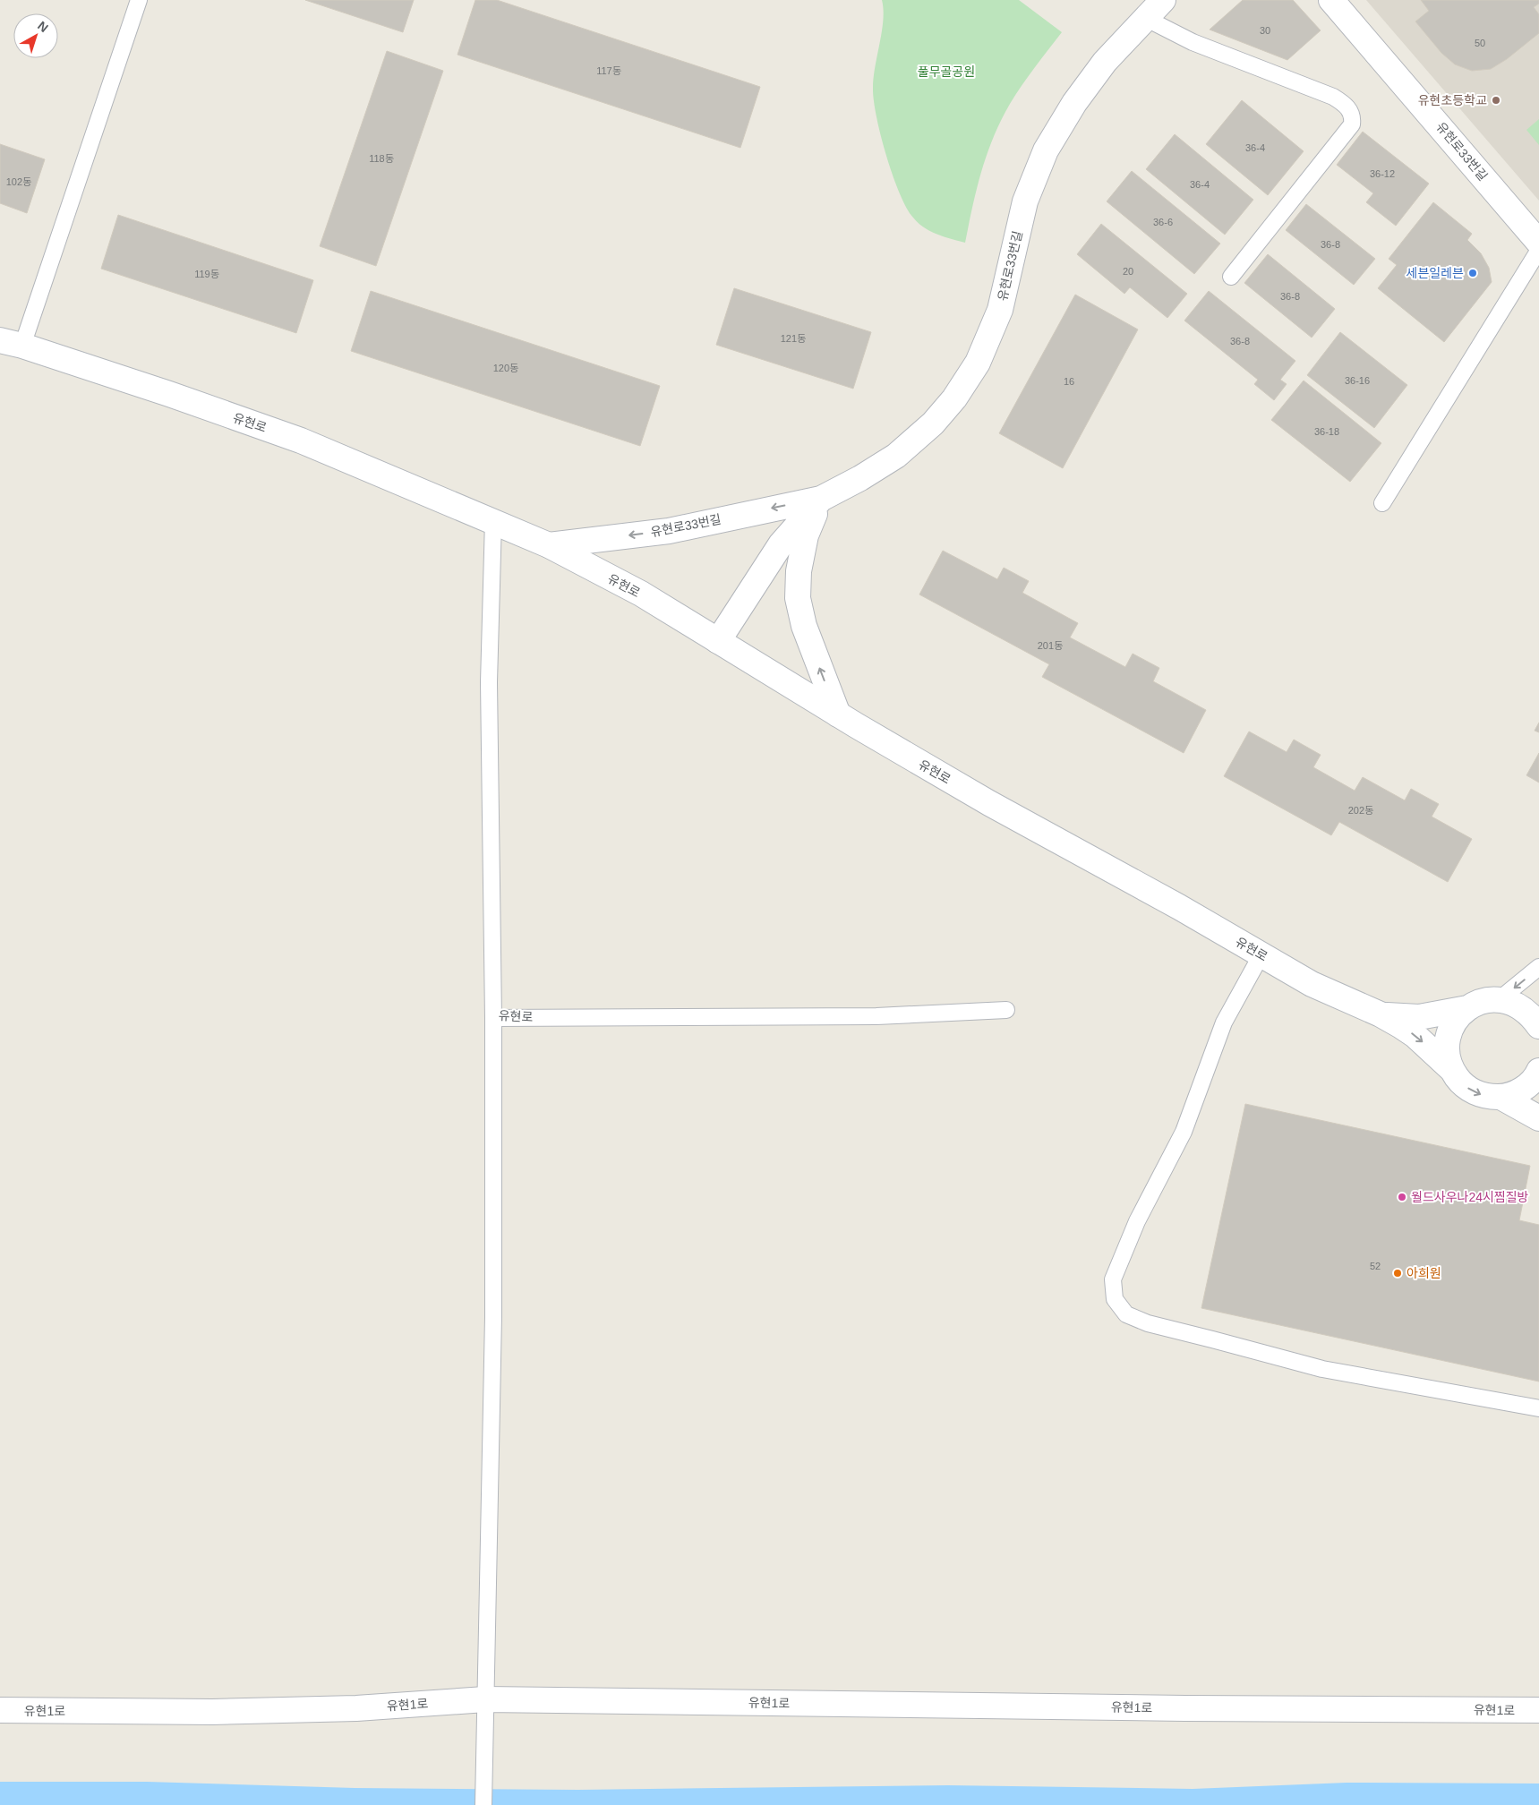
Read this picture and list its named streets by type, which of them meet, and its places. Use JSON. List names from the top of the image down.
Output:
{
  "streets": {
    "street": ["유현로33번길", "유현로", "유현1로"]
  },
  "crossings": [
    ["유현로33번길", "유현로"]
  ],
  "parks": ["풀무골공원"],
  "places": [
    "유현초등학교",
    "세븐일레븐",
    "월드사우나24시찜질방",
    "아희원"
  ],
  "house_numbers": [
    "30",
    "50",
    "117동",
    "36-4",
    "118동",
    "36-12",
    "102동",
    "36-4",
    "36-6",
    "36-8",
    "20",
    "119동",
    "36-8",
    "121동",
    "36-8",
    "120동",
    "36-16",
    "16",
    "36-18",
    "201동",
    "202동",
    "52"
  ],
  "north": "top right"
}
